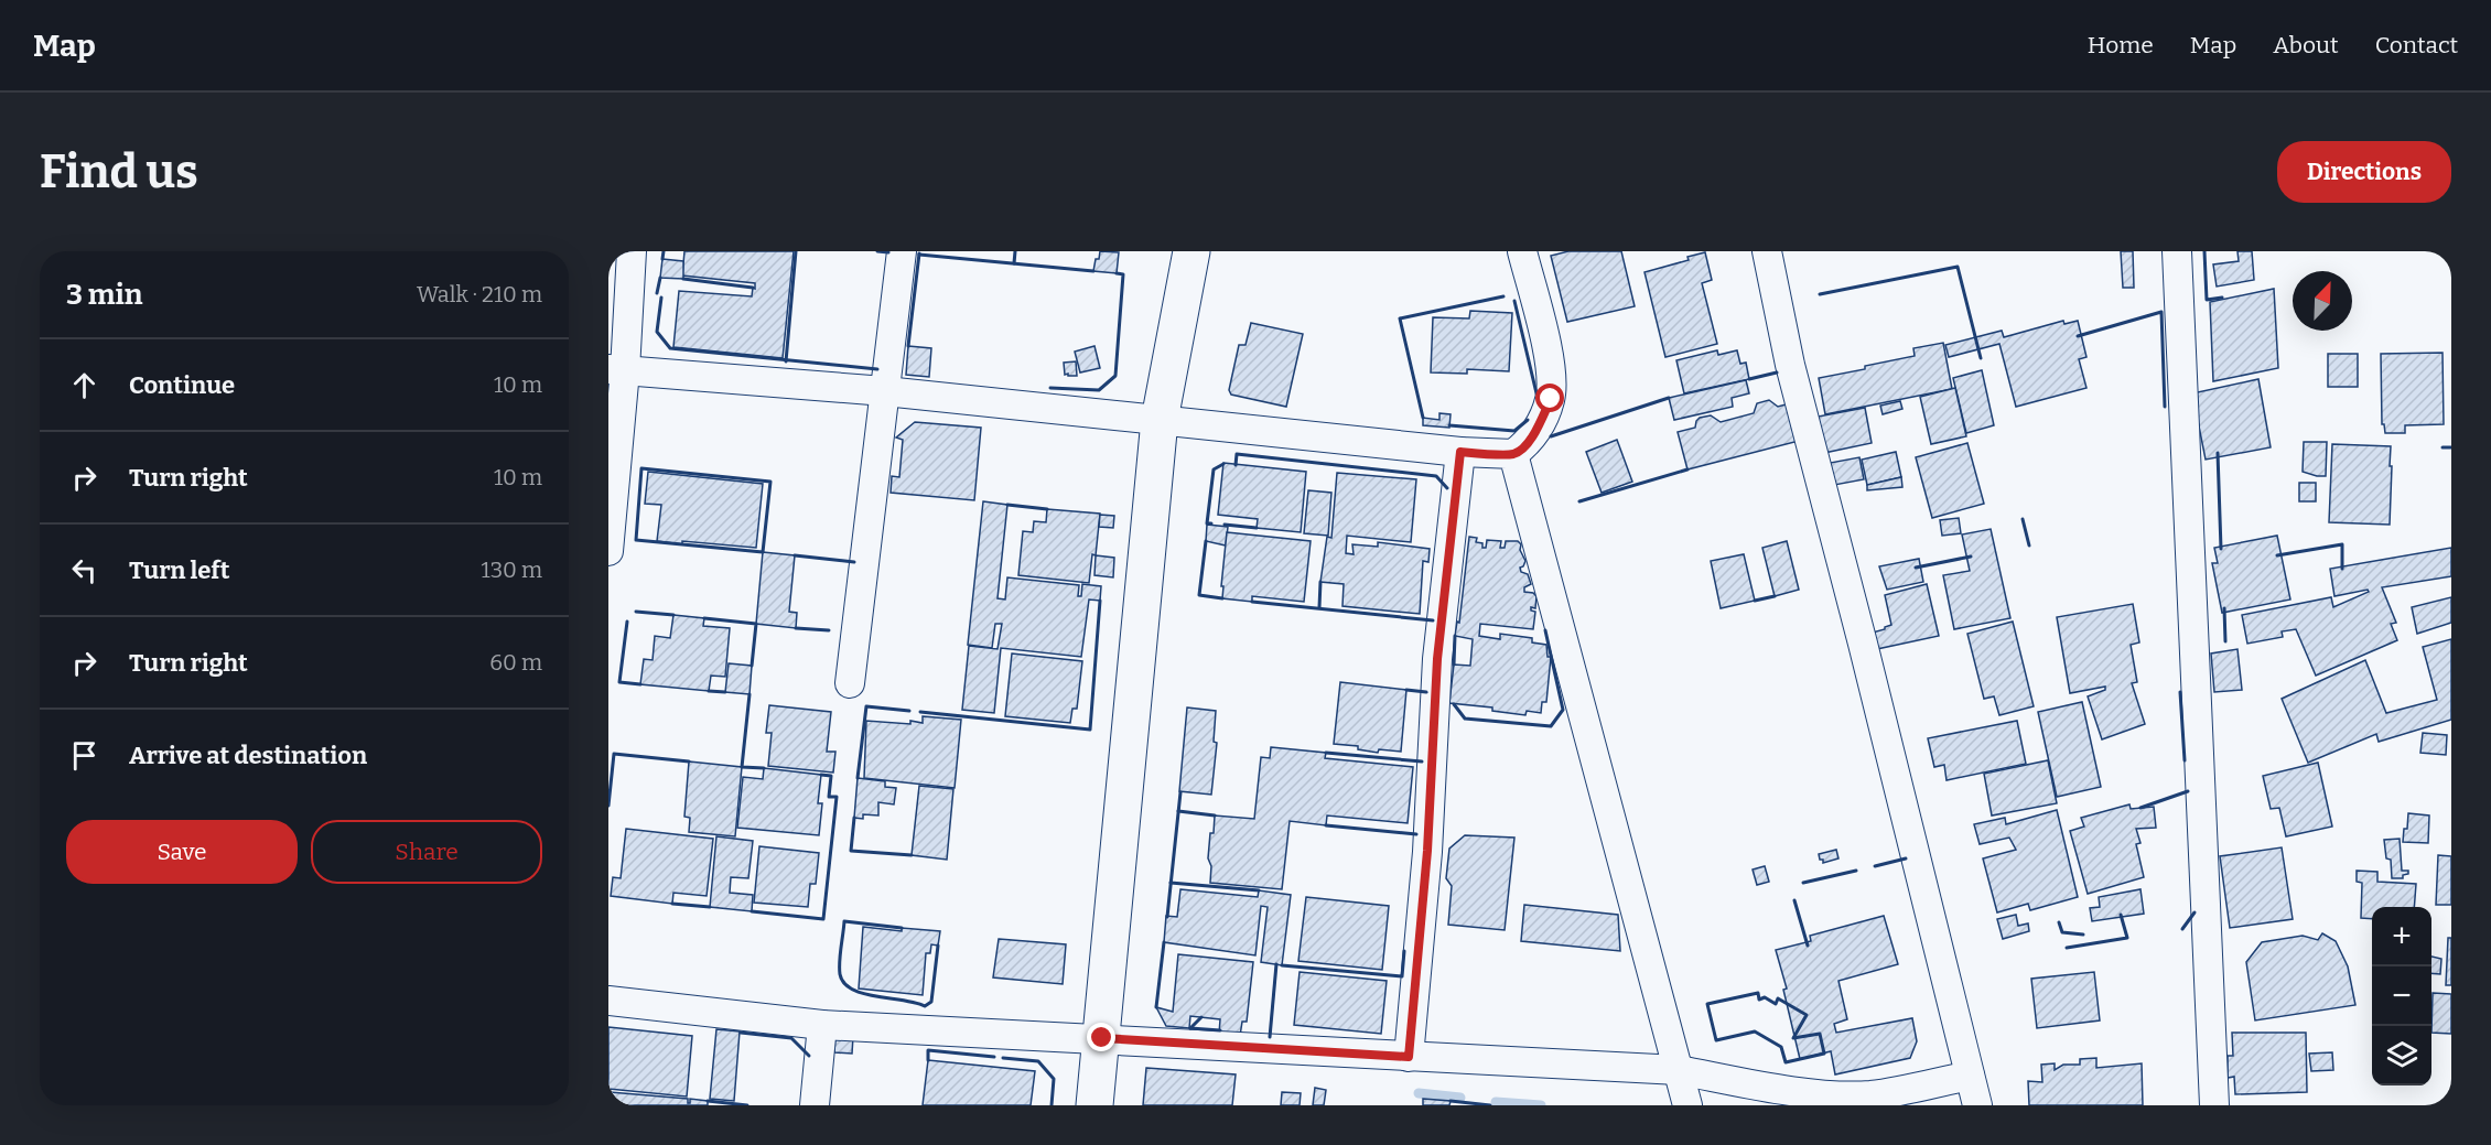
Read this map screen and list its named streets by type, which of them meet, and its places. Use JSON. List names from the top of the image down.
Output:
{
  "north": "top right",
  "page": {
    "header": "Map",
    "nav": [
      "Home",
      "Map",
      "About",
      "Contact"
    ],
    "buttons": [
      "Directions",
      ["Save", "Share"]
    ],
    "title": "Find us",
    "heading": ["3 min", "Walk · 210 m"],
    "list": [
      ["Continue", "10 m"],
      ["Turn right", "10 m"],
      ["Turn left", "130 m"],
      ["Turn right", "60 m"],
      "Arrive at destination"
    ],
    "map_buttons": ["+", "−"]
  }
}
